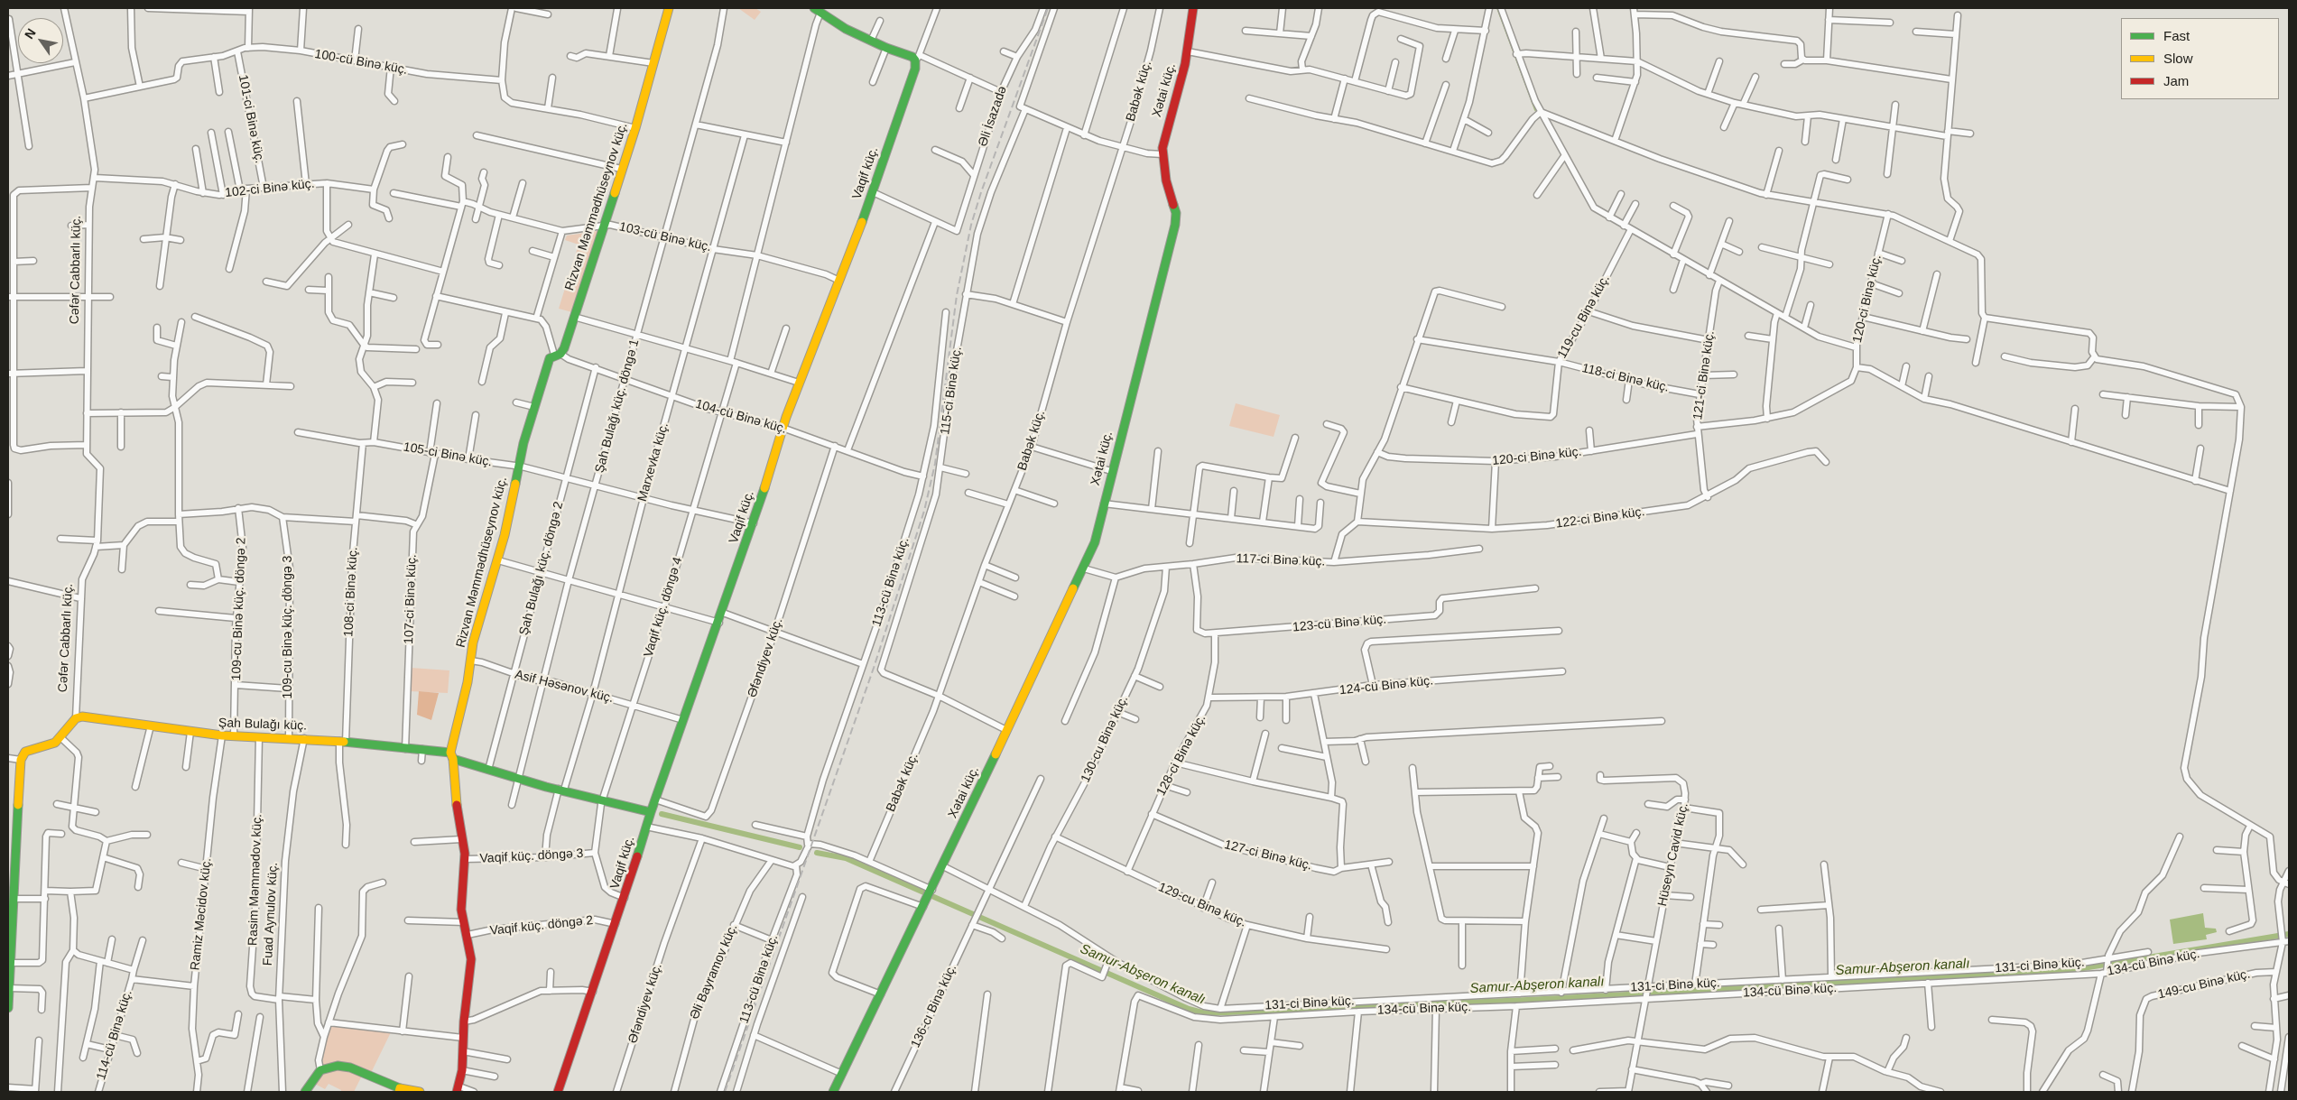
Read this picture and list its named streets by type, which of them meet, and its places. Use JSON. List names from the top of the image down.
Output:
{
  "streets": {
    "street": [
      "100-cü Binə küç.",
      "Xətai küç.",
      "Babək küç.",
      "Əli İsazadə",
      "101-ci Binə küç.",
      "Vaqif küç.",
      "102-ci Binə küç.",
      "Rizvan Məmmədhüseynov küç.",
      "103-cü Binə küç.",
      "Cəfər Cabbarlı küç.",
      "120-ci Binə küç.",
      "119-cu Binə küç.",
      "121-ci Binə küç.",
      "118-ci Binə küç.",
      "115-ci Binə küç.",
      "Şah Bulağı küç. döngə 1",
      "104-cü Binə küç.",
      "105-ci Binə küç.",
      "Marxevka küç.",
      "122-ci Binə küç.",
      "117-ci Binə küç.",
      "Şah Bulağı küç. döngə 2",
      "113-cü Binə küç.",
      "108-ci Binə küç.",
      "107-ci Binə küç.",
      "Vaqif küç. döngə 4",
      "109-cu Binə küç. döngə 2",
      "123-cü Binə küç.",
      "109-cu Binə küç. döngə 3",
      "Əfəndiyev küç.",
      "124-cü Binə küç.",
      "Asif Həsənov küç.",
      "Şah Bulağı küç.",
      "130-cu Binə küç.",
      "128-ci Binə küç.",
      "Hüseyn Cavid küç.",
      "127-ci Binə küç.",
      "Vaqif küç. döngə 3",
      "Rasim Məmmədov küç.",
      "129-cu Binə küç.",
      "Ramiz Məcidov küç.",
      "Fuad Aynulov küç.",
      "Vaqif küç. döngə 2",
      "134-cü Binə küç.",
      "131-ci Binə küç.",
      "Əli Bayramov küç.",
      "149-cu Binə küç.",
      "136-cı Binə küç.",
      "114-cü Binə küç."
    ]
  },
  "crossings": [
    ["100-cü Binə küç.", "101-ci Binə küç."],
    ["100-cü Binə küç.", "Cəfər Cabbarlı küç."],
    ["Xətai küç.", "131-ci Binə küç."],
    ["Babək küç.", "115-ci Binə küç."],
    ["101-ci Binə küç.", "102-ci Binə küç."],
    ["Vaqif küç.", "103-cü Binə küç."],
    ["Vaqif küç.", "104-cü Binə küç."],
    ["Vaqif küç.", "105-ci Binə küç."],
    ["Vaqif küç.", "Əfəndiyev küç."],
    ["Vaqif küç.", "Asif Həsənov küç."],
    ["Vaqif küç.", "Şah Bulağı küç."],
    ["Vaqif küç.", "Vaqif küç. döngə 3"],
    ["Vaqif küç.", "Vaqif küç. döngə 2"],
    ["102-ci Binə küç.", "Cəfər Cabbarlı küç."],
    ["Rizvan Məmmədhüseynov küç.", "103-cü Binə küç."],
    ["Rizvan Məmmədhüseynov küç.", "104-cü Binə küç."],
    ["Rizvan Məmmədhüseynov küç.", "105-ci Binə küç."],
    ["Rizvan Məmmədhüseynov küç.", "Asif Həsənov küç."],
    ["Rizvan Məmmədhüseynov küç.", "Şah Bulağı küç."],
    ["Rizvan Məmmədhüseynov küç.", "Vaqif küç. döngə 3"],
    ["Rizvan Məmmədhüseynov küç.", "Vaqif küç. döngə 2"],
    ["103-cü Binə küç.", "Şah Bulağı küç. döngə 1"],
    ["103-cü Binə küç.", "Marxevka küç."],
    ["Cəfər Cabbarlı küç.", "Şah Bulağı küç."],
    ["120-ci Binə küç.", "121-ci Binə küç."],
    ["119-cu Binə küç.", "118-ci Binə küç."],
    ["121-ci Binə küç.", "118-ci Binə küç."],
    ["121-ci Binə küç.", "122-ci Binə küç."],
    ["Şah Bulağı küç. döngə 1", "104-cü Binə küç."],
    ["Şah Bulağı küç. döngə 1", "105-ci Binə küç."],
    ["Şah Bulağı küç. döngə 1", "Asif Həsənov küç."],
    ["Şah Bulağı küç. döngə 1", "Şah Bulağı küç."],
    ["104-cü Binə küç.", "Marxevka küç."],
    ["104-cü Binə küç.", "Şah Bulağı küç. döngə 2"],
    ["104-cü Binə küç.", "113-cü Binə küç."],
    ["104-cü Binə küç.", "Vaqif küç. döngə 4"],
    ["104-cü Binə küç.", "Əfəndiyev küç."],
    ["105-ci Binə küç.", "Marxevka küç."],
    ["105-ci Binə küç.", "Şah Bulağı küç. döngə 2"],
    ["105-ci Binə küç.", "108-ci Binə küç."],
    ["105-ci Binə küç.", "107-ci Binə küç."],
    ["105-ci Binə küç.", "Vaqif küç. döngə 4"],
    ["Marxevka küç.", "Asif Həsənov küç."],
    ["Marxevka küç.", "Şah Bulağı küç."],
    ["Marxevka küç.", "Vaqif küç. döngə 3"],
    ["122-ci Binə küç.", "117-ci Binə küç."],
    ["117-ci Binə küç.", "123-cü Binə küç."],
    ["117-ci Binə küç.", "130-cu Binə küç."],
    ["Şah Bulağı küç. döngə 2", "Asif Həsənov küç."],
    ["Şah Bulağı küç. döngə 2", "Şah Bulağı küç."],
    ["108-ci Binə küç.", "Şah Bulağı küç."],
    ["107-ci Binə küç.", "Şah Bulağı küç."],
    ["Vaqif küç. döngə 4", "Asif Həsənov küç."],
    ["Vaqif küç. döngə 4", "Şah Bulağı küç."],
    ["Vaqif küç. döngə 4", "Vaqif küç. döngə 3"],
    ["109-cu Binə küç. döngə 2", "Şah Bulağı küç."],
    ["123-cü Binə küç.", "128-ci Binə küç."],
    ["109-cu Binə küç. döngə 3", "Şah Bulağı küç."],
    ["124-cü Binə küç.", "128-ci Binə küç."],
    ["Şah Bulağı küç.", "Rasim Məmmədov küç."],
    ["Şah Bulağı küç.", "Ramiz Məcidov küç."],
    ["Şah Bulağı küç.", "Fuad Aynulov küç."],
    ["130-cu Binə küç.", "129-cu Binə küç."],
    ["130-cu Binə küç.", "131-ci Binə küç."],
    ["128-ci Binə küç.", "127-ci Binə küç."],
    ["128-ci Binə küç.", "129-cu Binə küç."],
    ["Hüseyn Cavid küç.", "134-cü Binə küç."],
    ["Hüseyn Cavid küç.", "131-ci Binə küç."],
    ["Rasim Məmmədov küç.", "Fuad Aynulov küç."],
    ["131-ci Binə küç.", "136-cı Binə küç."]
  ],
  "water": ["Samur-Abşeron kanalı"],
  "legend": ["Fast", "Slow", "Jam"],
  "north": "top left"
}
